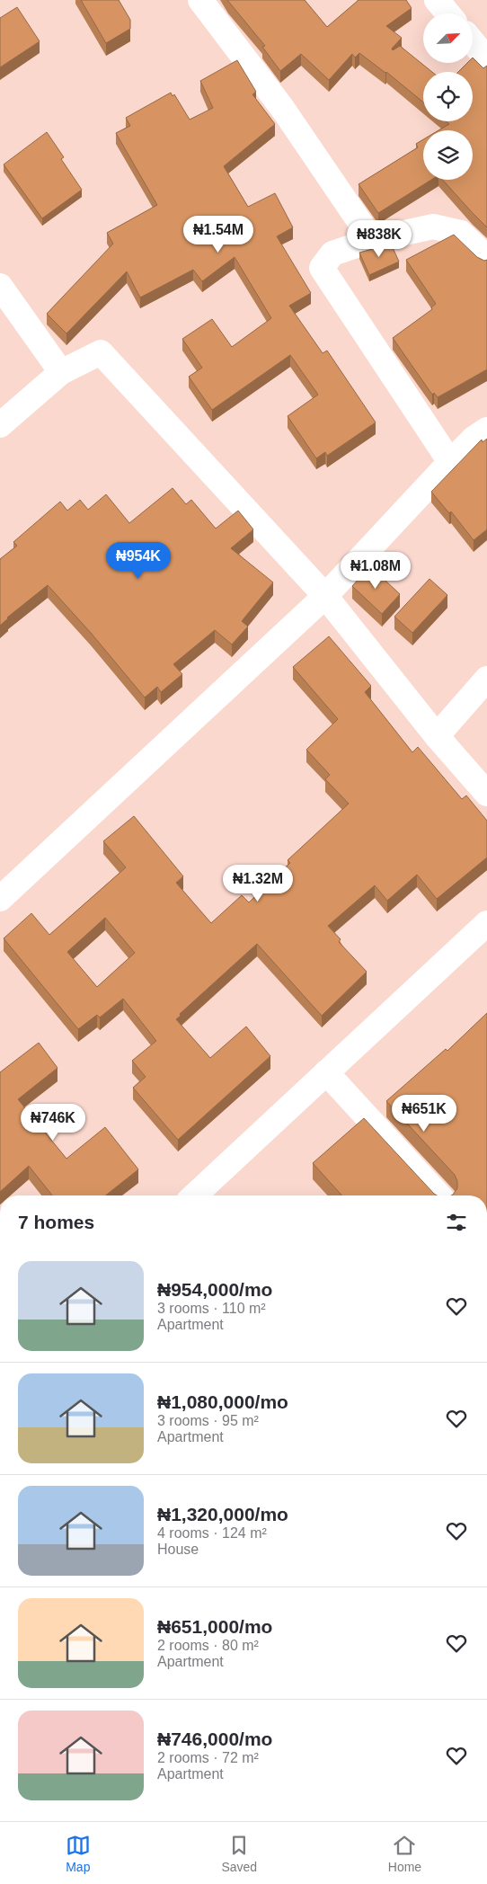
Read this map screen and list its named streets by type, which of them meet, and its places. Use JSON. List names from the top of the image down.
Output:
{
  "north": "top right",
  "page": {
    "price": [
      "₦1.54M",
      "₦838K",
      "₦954K",
      "₦1.08M",
      "₦1.32M",
      "₦651K",
      "₦746K"
    ],
    "heading": "7 homes",
    "list": [
      {
        "name": "₦954,000/mo",
        "note": "3 rooms · 110 m² · Apartment"
      },
      {
        "name": "₦1,080,000/mo",
        "note": "3 rooms · 95 m² · Apartment"
      },
      {
        "name": "₦1,320,000/mo",
        "note": "4 rooms · 124 m² · House"
      },
      {
        "name": "₦651,000/mo",
        "note": "2 rooms · 80 m² · Apartment"
      },
      {
        "name": "₦746,000/mo",
        "note": "2 rooms · 72 m² · Apartment"
      }
    ],
    "tabs": ["Map", "Saved", "Home"]
  }
}
